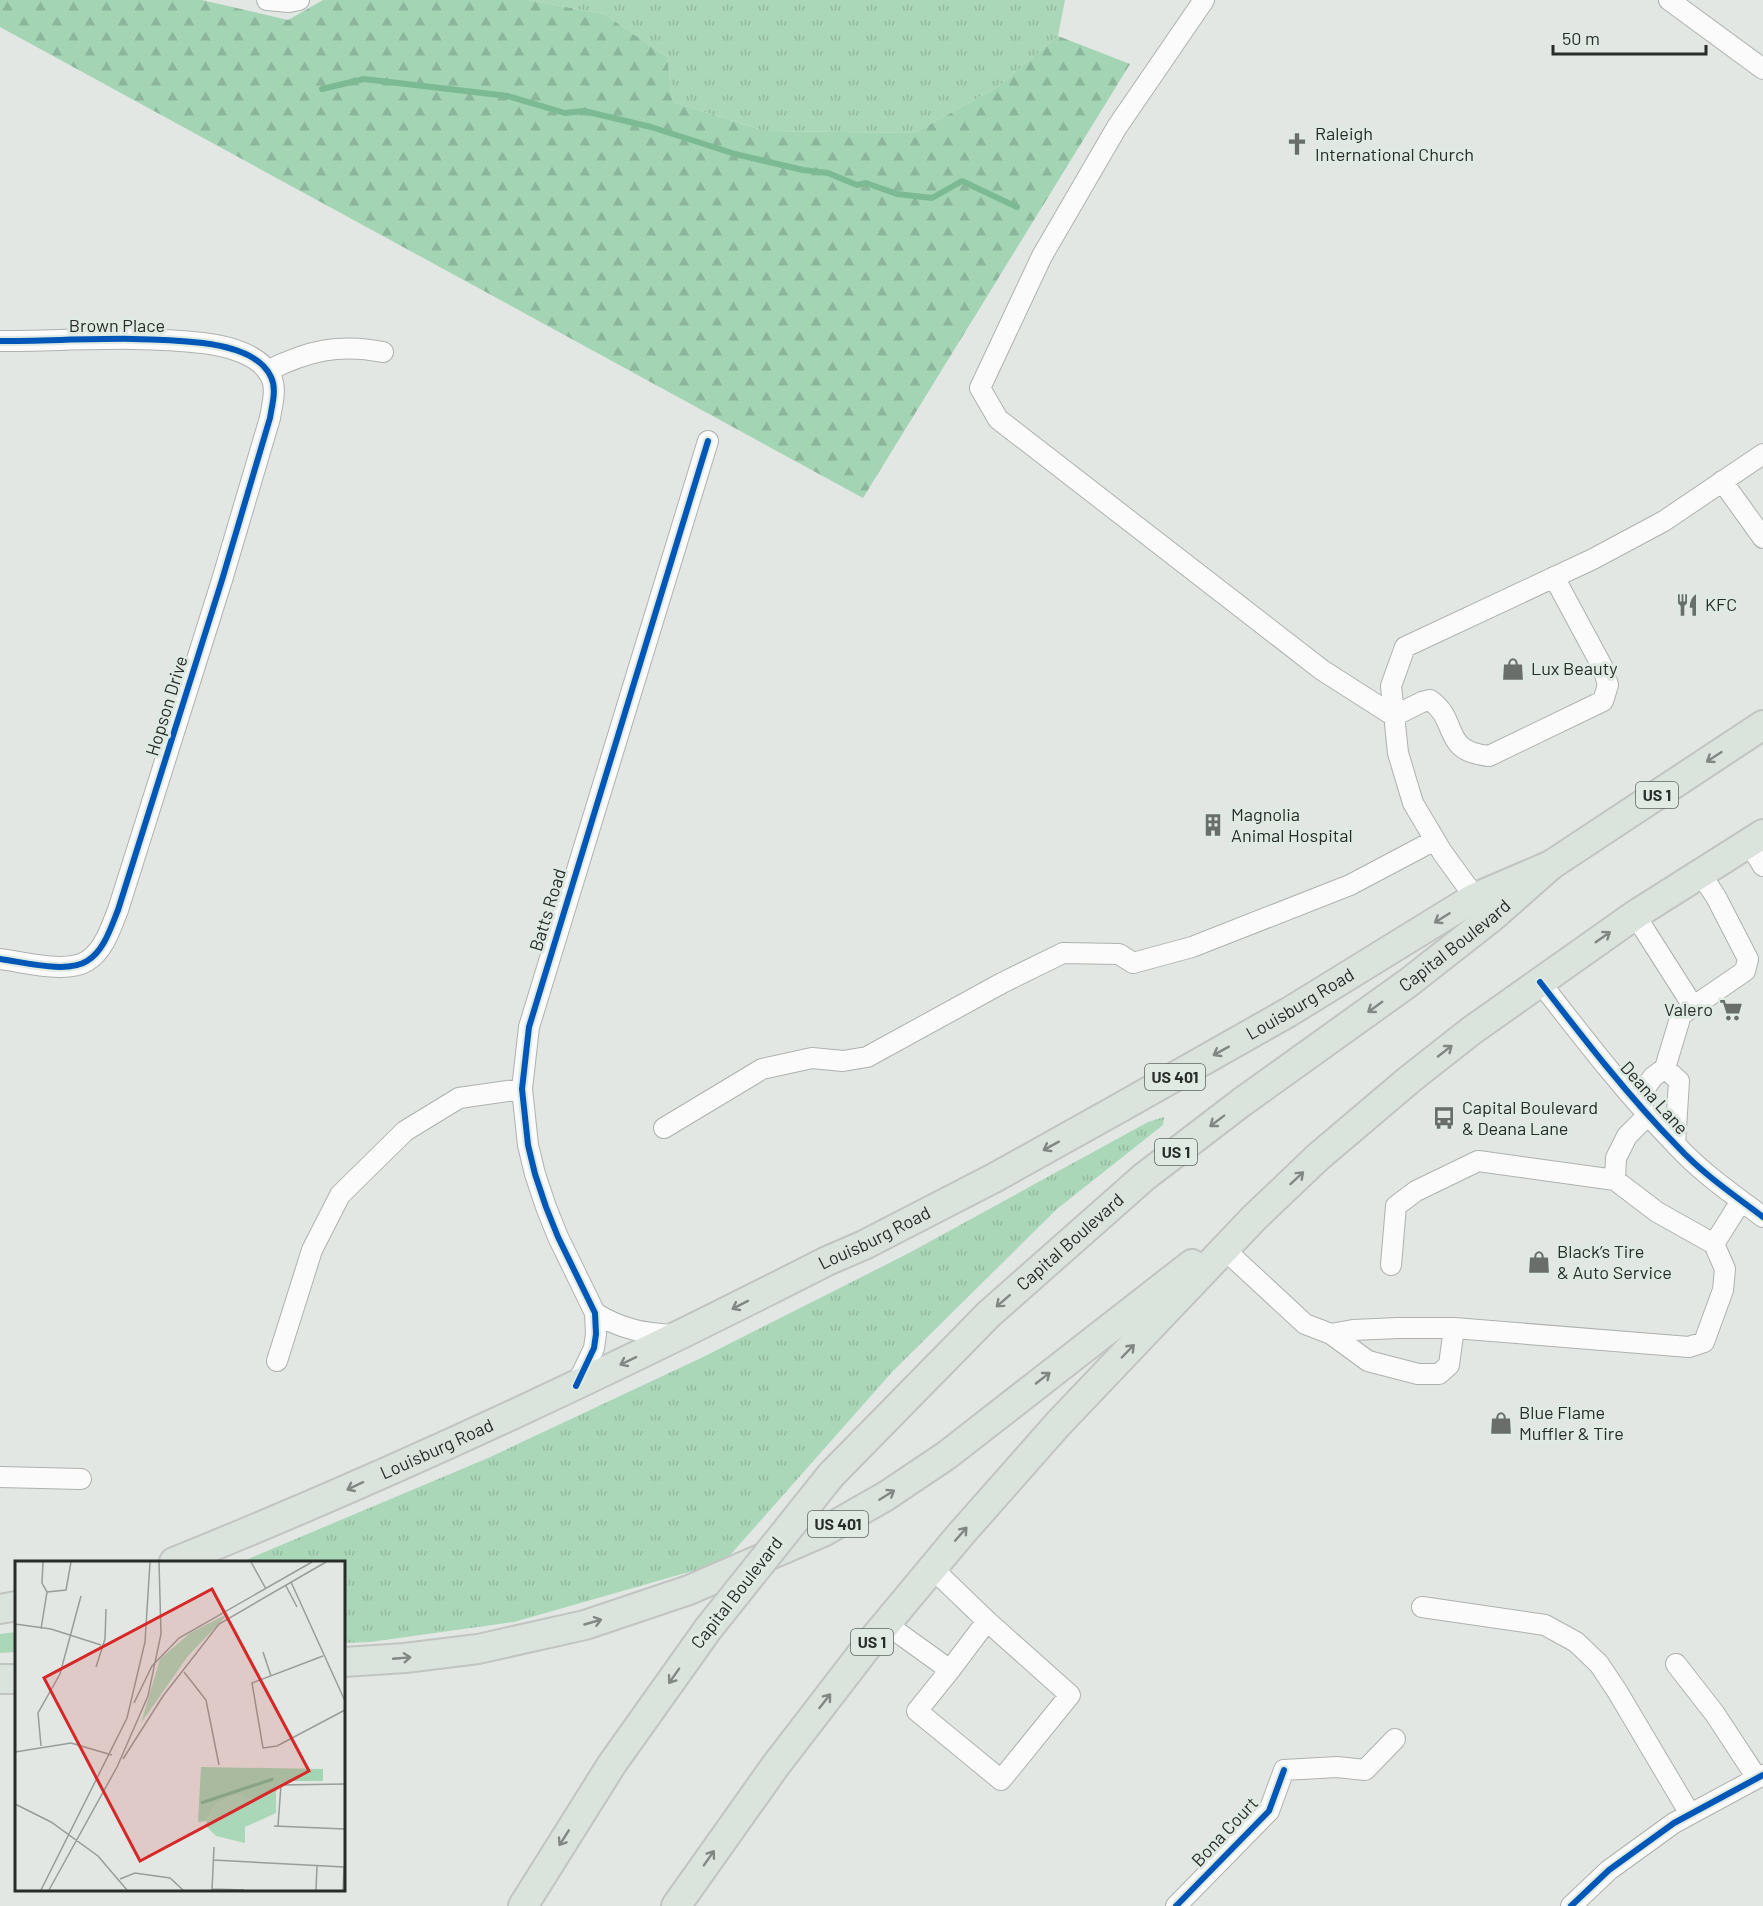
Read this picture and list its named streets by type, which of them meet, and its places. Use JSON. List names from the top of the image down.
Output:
{
  "streets": {
    "highway": [
      "US 1",
      "Capital Boulevard",
      "Louisburg Road",
      "US 401"
    ],
    "street": [
      "Brown Place",
      "Hopson Drive",
      "Batts Road",
      "Deana Lane",
      "Bona Court"
    ]
  },
  "crossings": [
    ["Brown Place", "Hopson Drive"],
    ["US 1", "US 401"],
    ["US 1", "Deana Lane"],
    ["Batts Road", "Louisburg Road"],
    ["Capital Boulevard", "Louisburg Road"]
  ],
  "places": {
    "church": ["Raleigh International Church"],
    "restaurant": ["KFC"],
    "shop": ["Lux Beauty", "Black’s Tire & Auto Service", "Blue Flame Muffler & Tire"],
    "building": ["Magnolia Animal Hospital"],
    "supermarket": ["Valero"],
    "bus stop": ["Capital Boulevard & Deana Lane"]
  },
  "scale_bar": "50 m"
}
